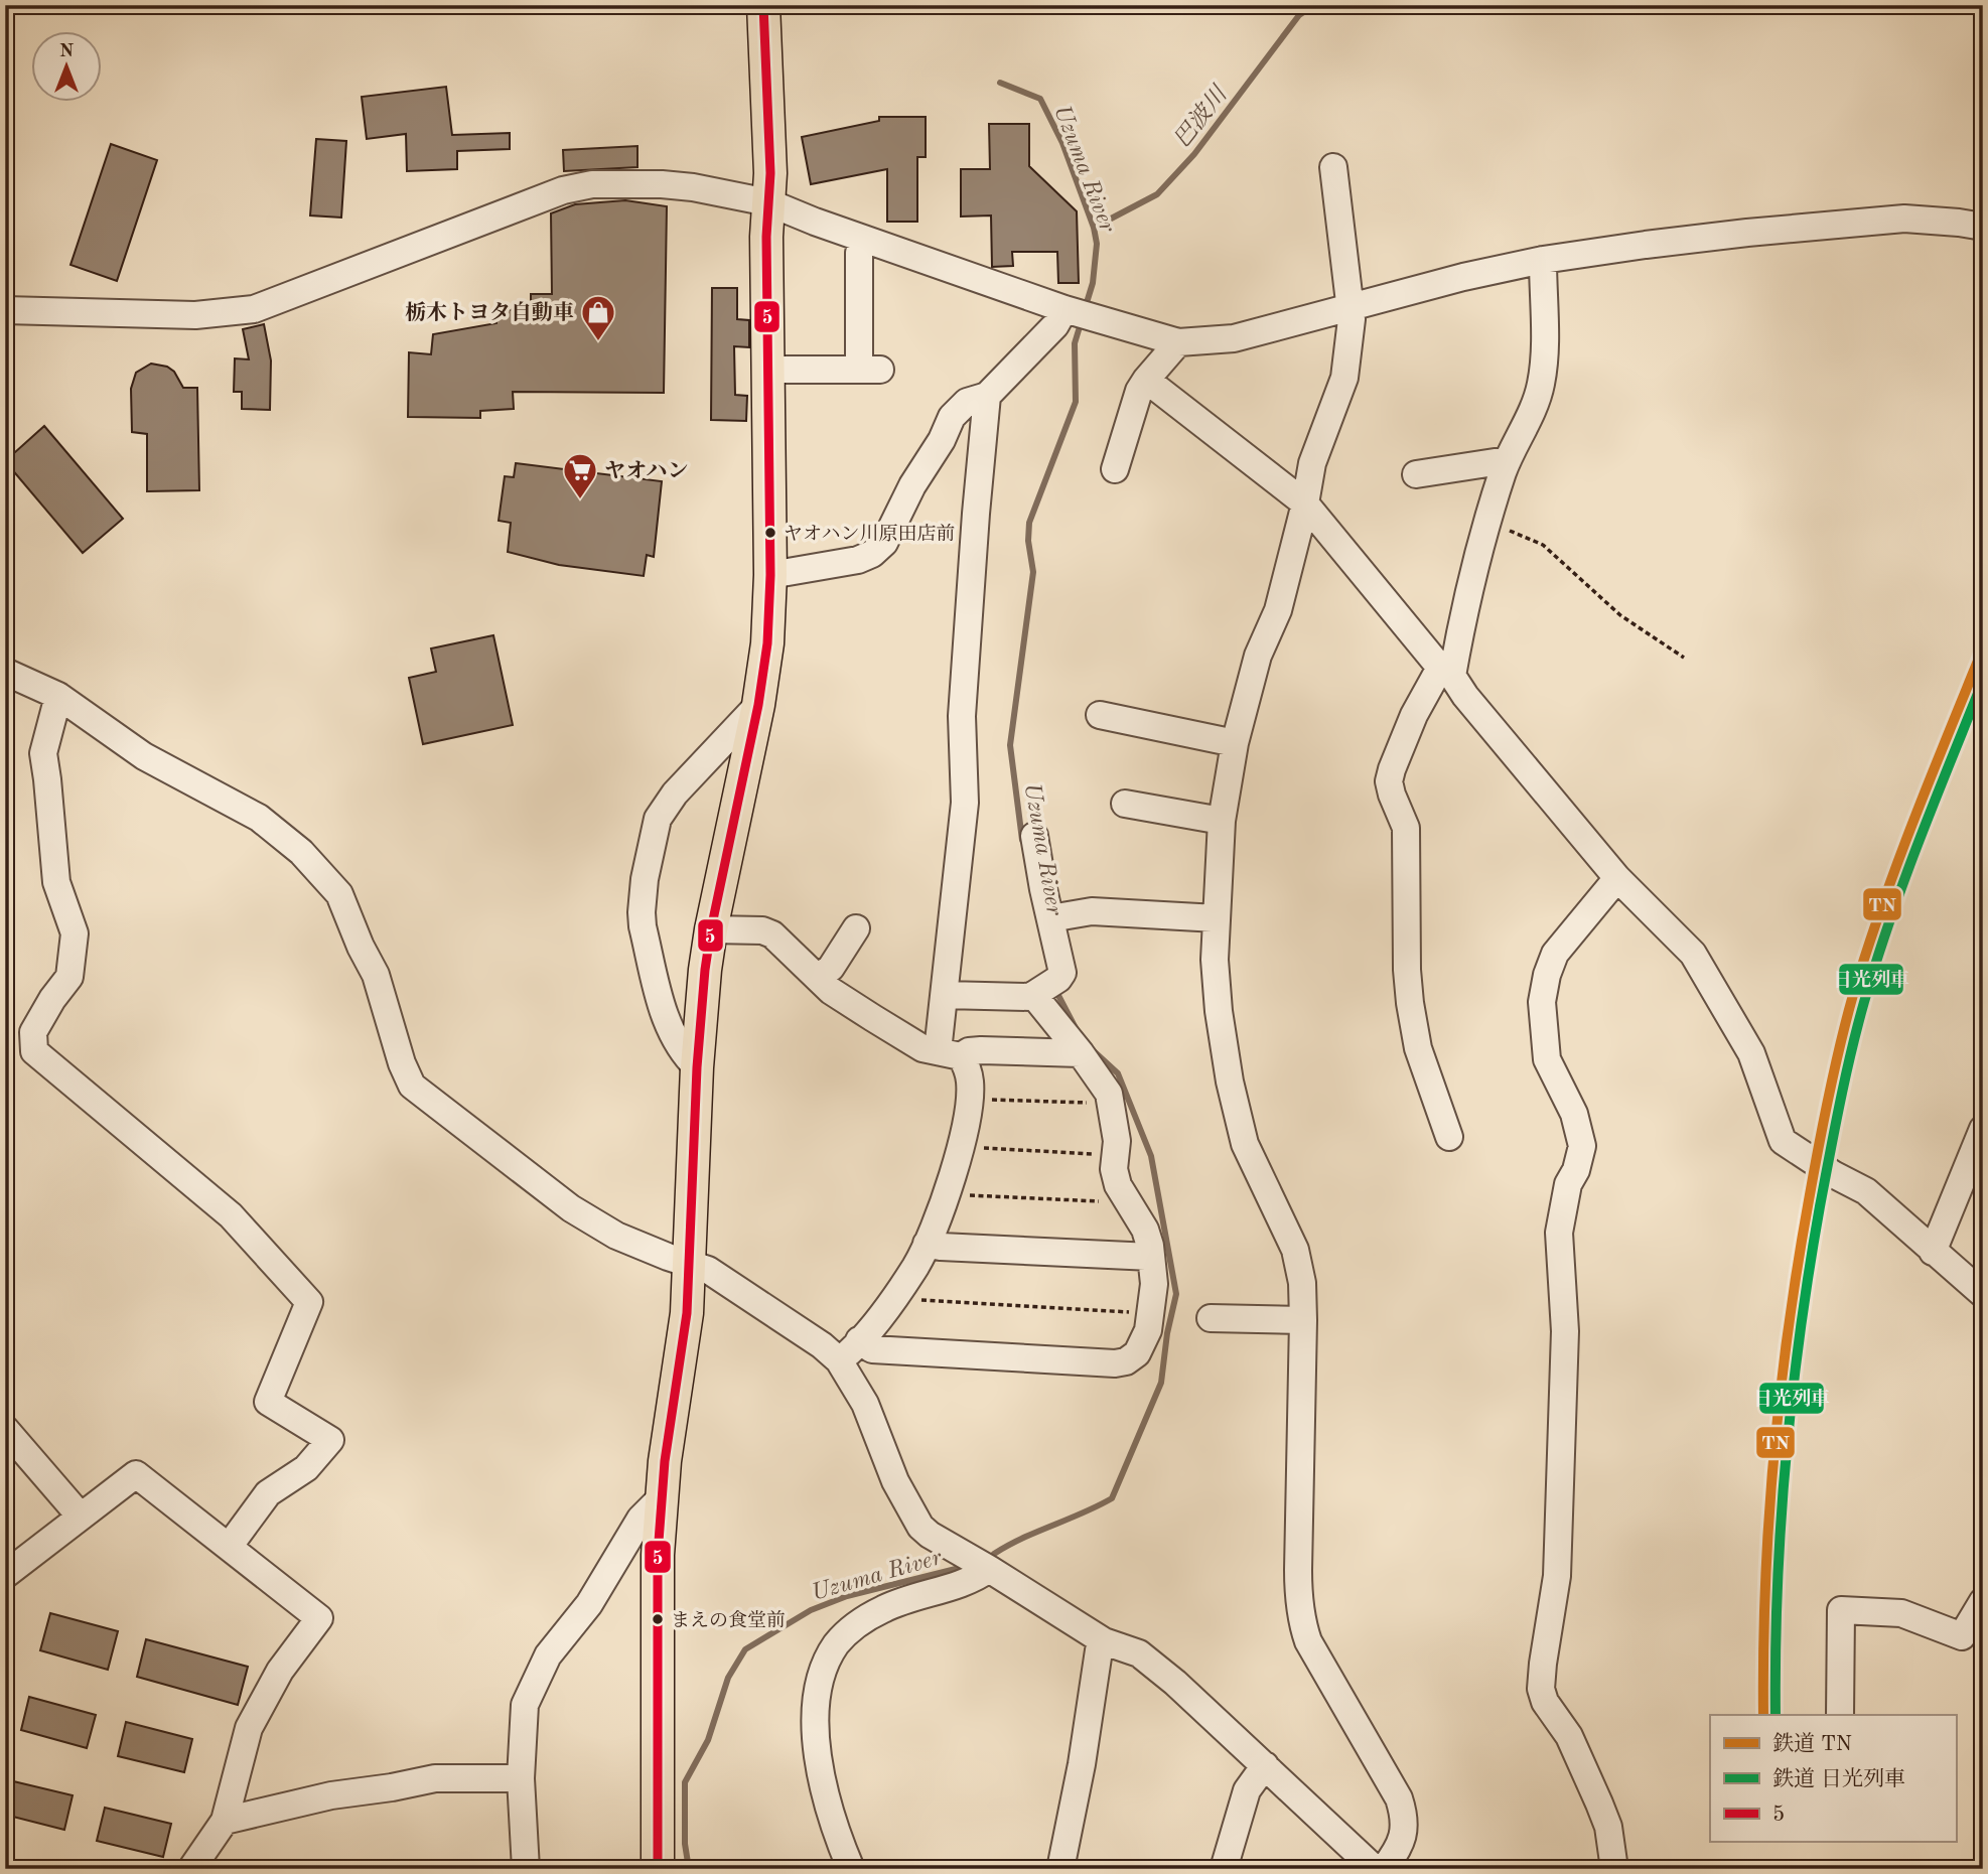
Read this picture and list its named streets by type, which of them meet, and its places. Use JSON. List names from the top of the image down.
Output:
{
  "water": ["巴波川", "Uzuma River"],
  "places": {
    "shop": ["栃木トヨタ自動車"],
    "supermarket": ["ヤオハン"],
    "other": ["ヤオハン川原田店前", "まえの食堂前"]
  },
  "lines": ["transit line 5", "rail line TN", "rail line 日光列車"],
  "legend": ["鉄道 TN", "鉄道 日光列車", "5"],
  "north": "top"
}
